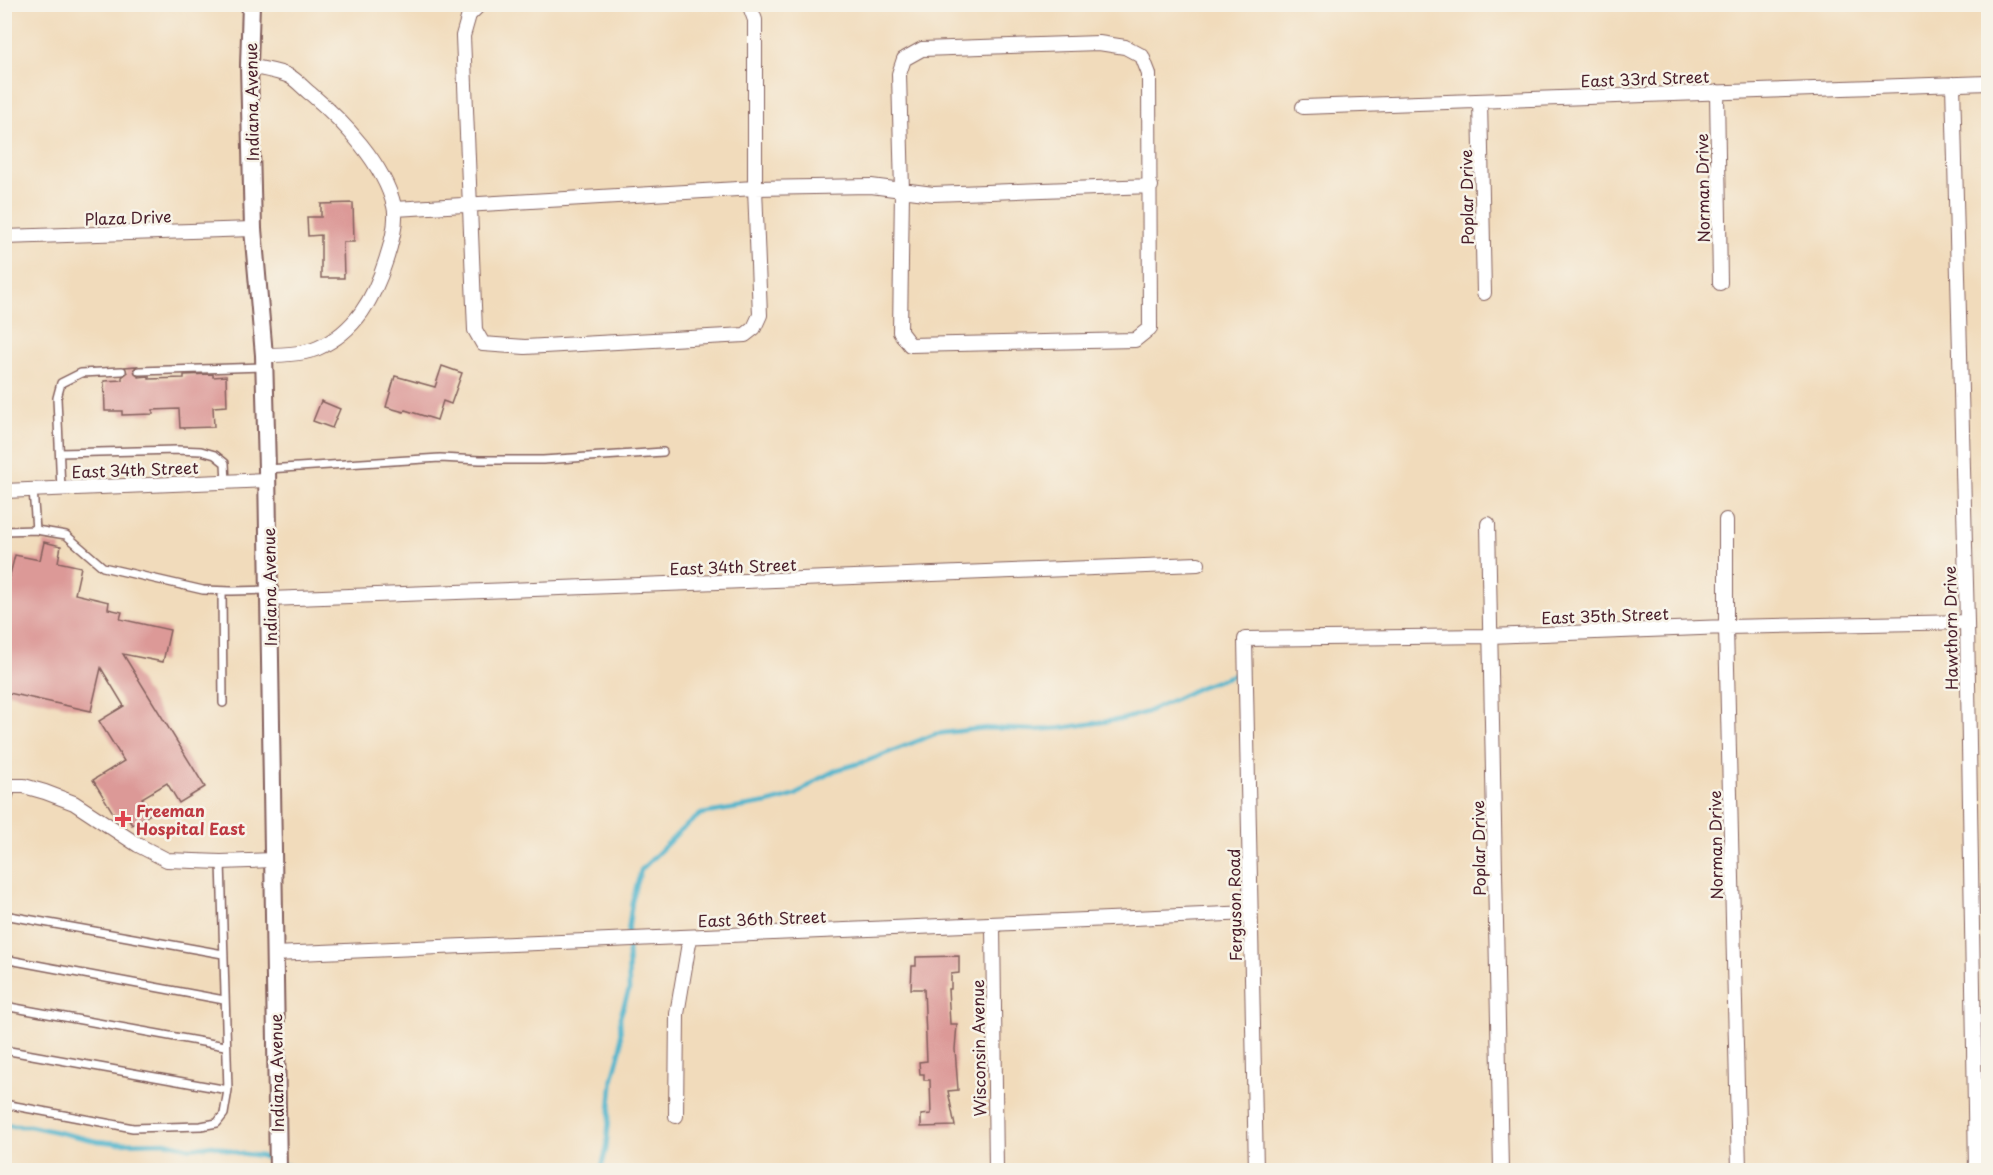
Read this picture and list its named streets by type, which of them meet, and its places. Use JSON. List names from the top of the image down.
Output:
{
  "streets": {
    "street": [
      "East 33rd Street",
      "Indiana Avenue",
      "Norman Drive",
      "Poplar Drive",
      "Plaza Drive",
      "East 34th Street",
      "East 35th Street",
      "Hawthorn Drive",
      "Ferguson Road",
      "East 36th Street",
      "Wisconsin Avenue"
    ]
  },
  "crossings": [
    ["East 33rd Street", "Norman Drive"],
    ["East 33rd Street", "Poplar Drive"],
    ["East 33rd Street", "Hawthorn Drive"],
    ["Indiana Avenue", "Plaza Drive"],
    ["Indiana Avenue", "East 34th Street"],
    ["Indiana Avenue", "East 36th Street"],
    ["Norman Drive", "East 35th Street"],
    ["Poplar Drive", "East 35th Street"],
    ["East 35th Street", "Hawthorn Drive"],
    ["East 35th Street", "Ferguson Road"],
    ["Ferguson Road", "East 36th Street"],
    ["East 36th Street", "Wisconsin Avenue"]
  ],
  "places": {
    "health": ["Freeman Hospital East"]
  }
}
